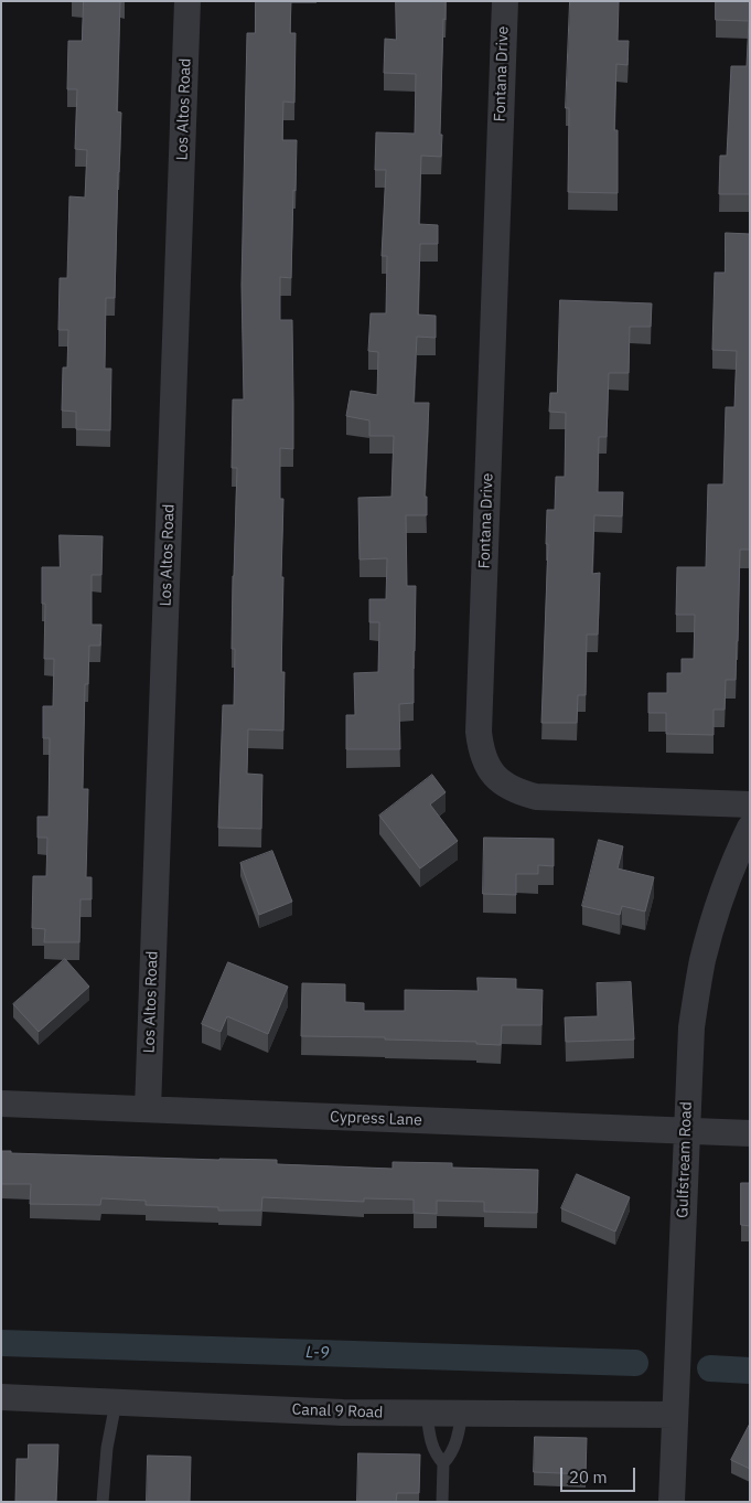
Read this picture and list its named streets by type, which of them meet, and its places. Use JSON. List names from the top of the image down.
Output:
{
  "streets": {
    "street": [
      "Fontana Drive",
      "Los Altos Road",
      "Cypress Lane",
      "Gulfstream Road",
      "Canal 9 Road"
    ]
  },
  "crossings": [
    ["Los Altos Road", "Cypress Lane"],
    ["Cypress Lane", "Gulfstream Road"],
    ["Gulfstream Road", "Canal 9 Road"]
  ],
  "water": ["L-9"],
  "scale_bar": "20 m"
}
